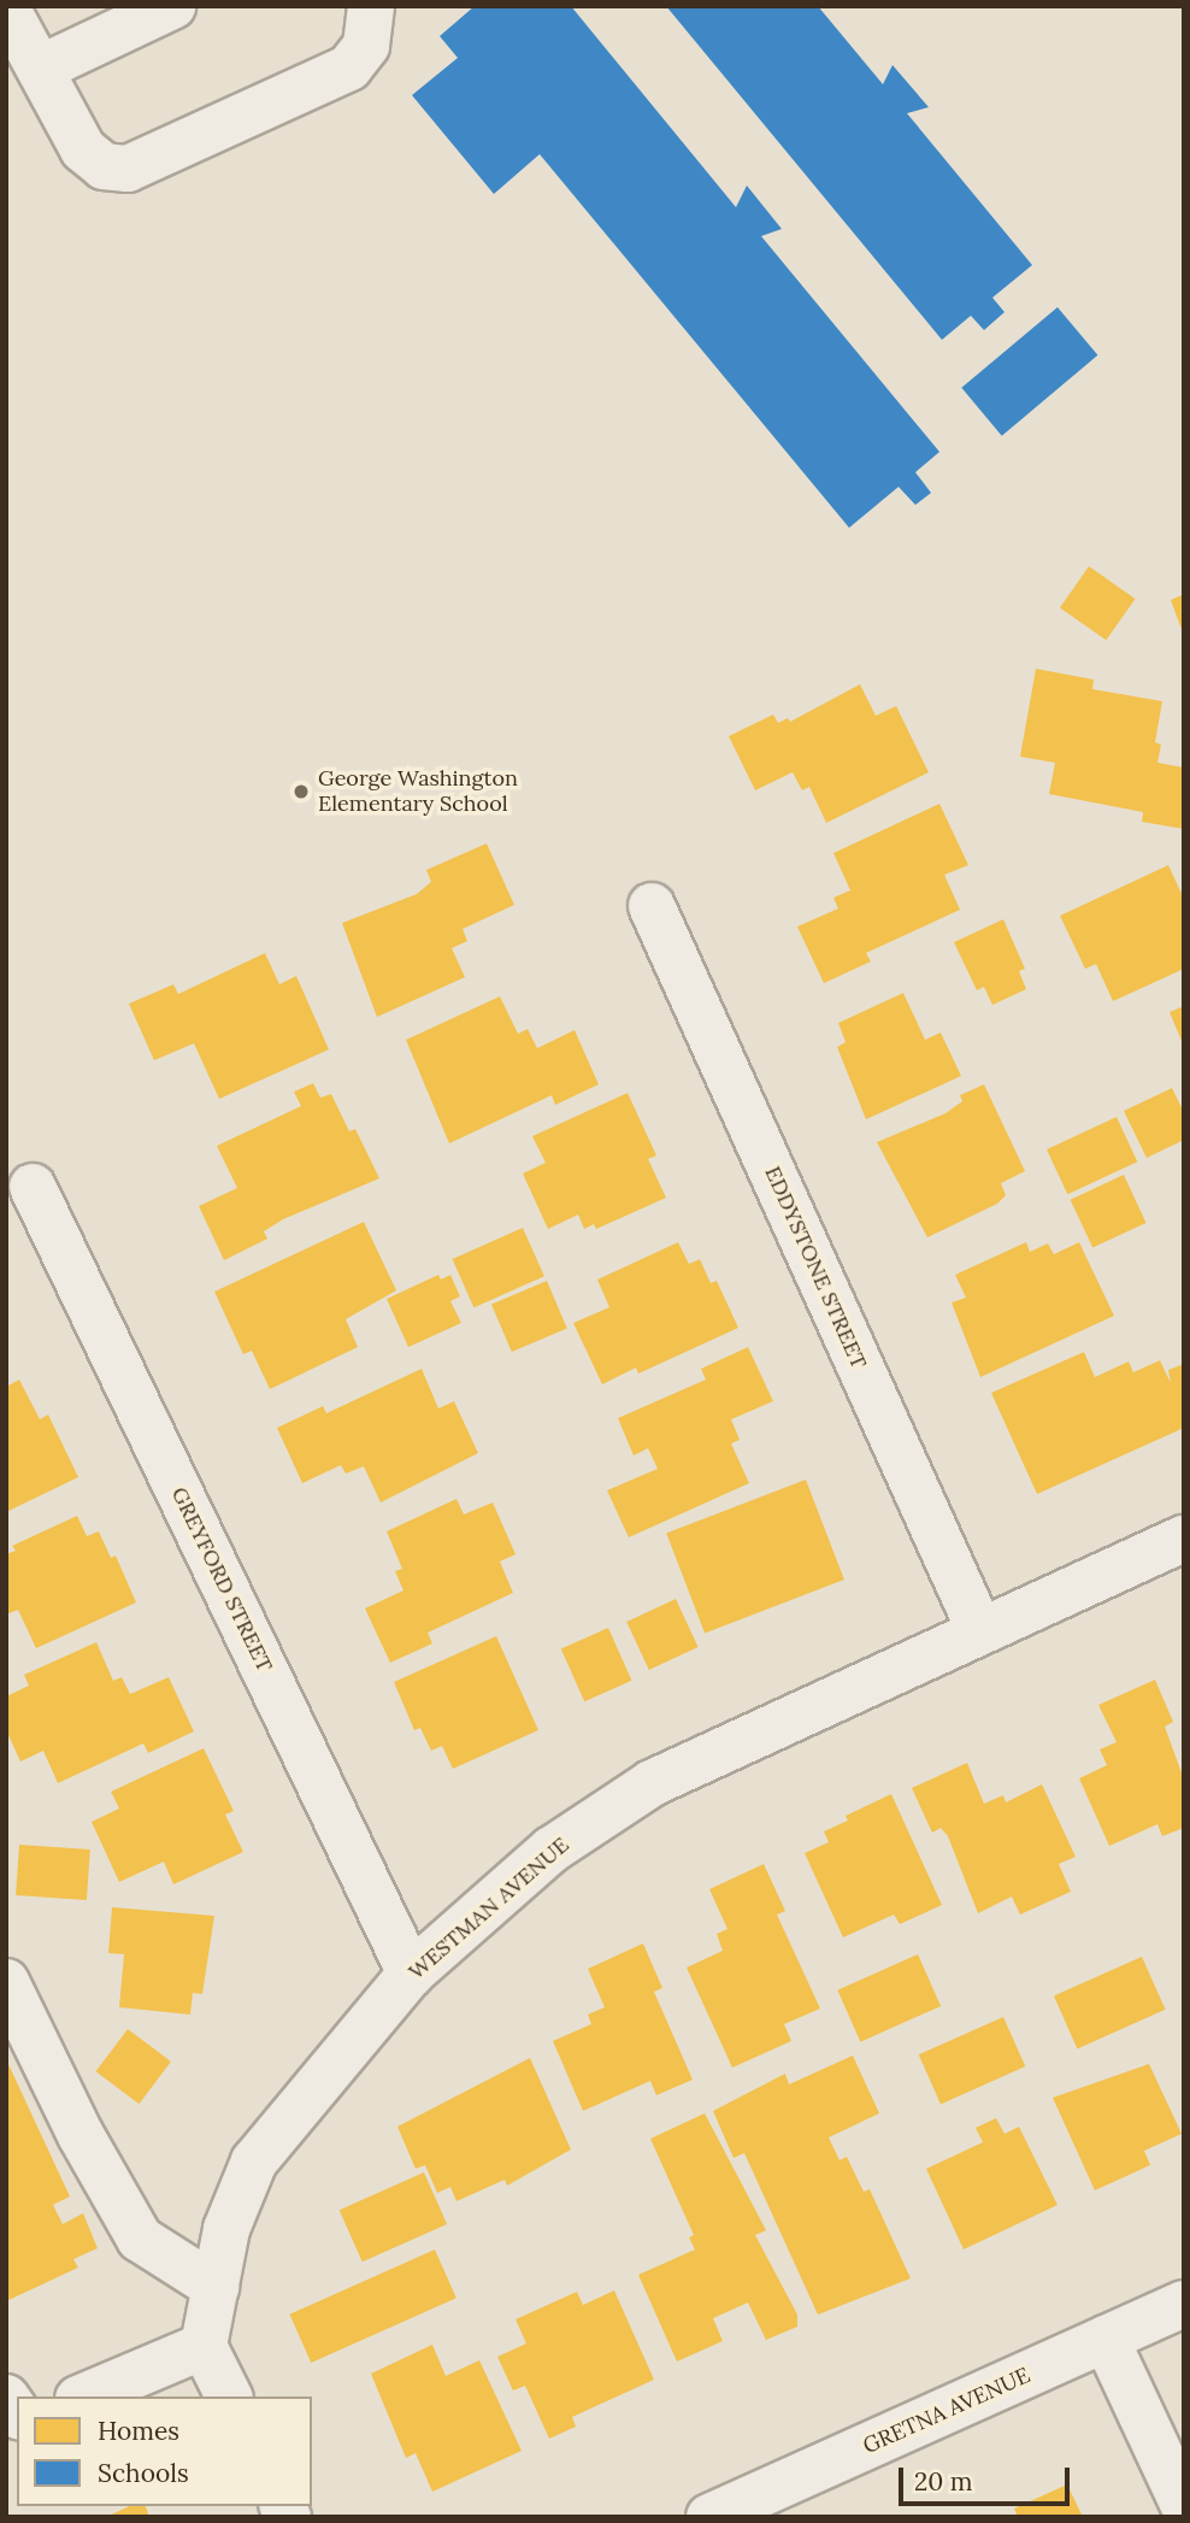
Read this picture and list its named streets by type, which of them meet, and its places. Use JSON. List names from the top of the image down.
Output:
{
  "streets": {
    "street": [
      "EDDYSTONE STREET",
      "GREYFORD STREET",
      "WESTMAN AVENUE",
      "GRETNA AVENUE"
    ]
  },
  "crossings": [
    ["EDDYSTONE STREET", "WESTMAN AVENUE"],
    ["GREYFORD STREET", "WESTMAN AVENUE"]
  ],
  "places": ["George Washington Elementary School"],
  "legend": ["Homes", "Schools"],
  "scale_bar": "20 m"
}
